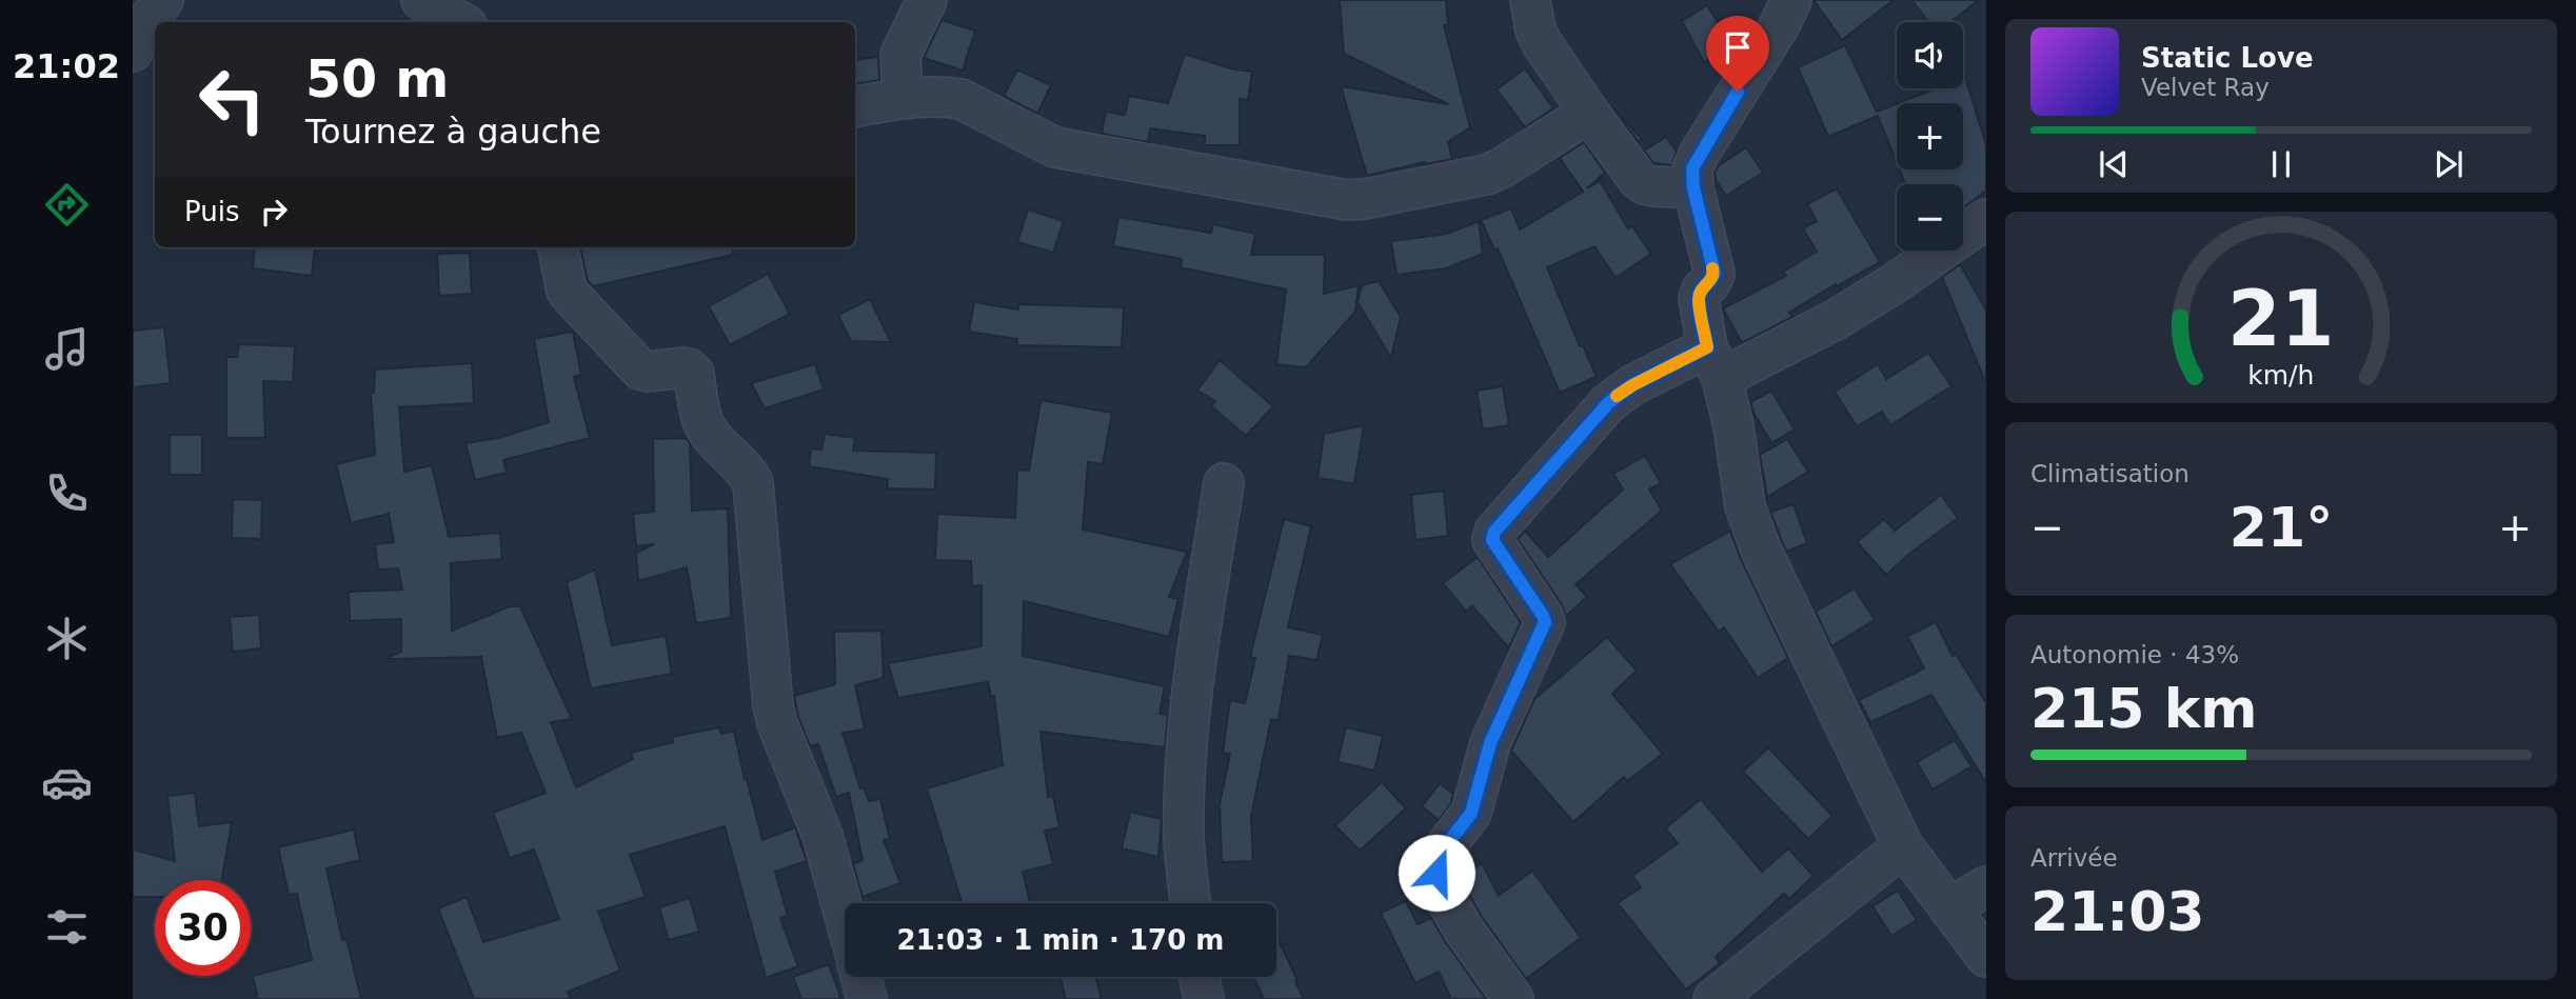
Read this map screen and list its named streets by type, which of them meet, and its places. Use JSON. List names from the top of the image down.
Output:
{
  "page": {
    "tabs": "21:02",
    "map_buttons": ["+", "−"],
    "turn": ["50 m", "Tournez à gauche"],
    "song": ["Static Love", "Velvet Ray"],
    "then": "Puis",
    "tile": [
      "Climatisation",
      ["Autonomie · 43%", "215 km"],
      ["Arrivée", "21:03"]
    ],
    "heat": ["−", "21°", "+"],
    "limit": "30",
    "trip": "21:03 · 1 min · 170 m",
    "gauge": ["21", "km/h"]
  }
}
